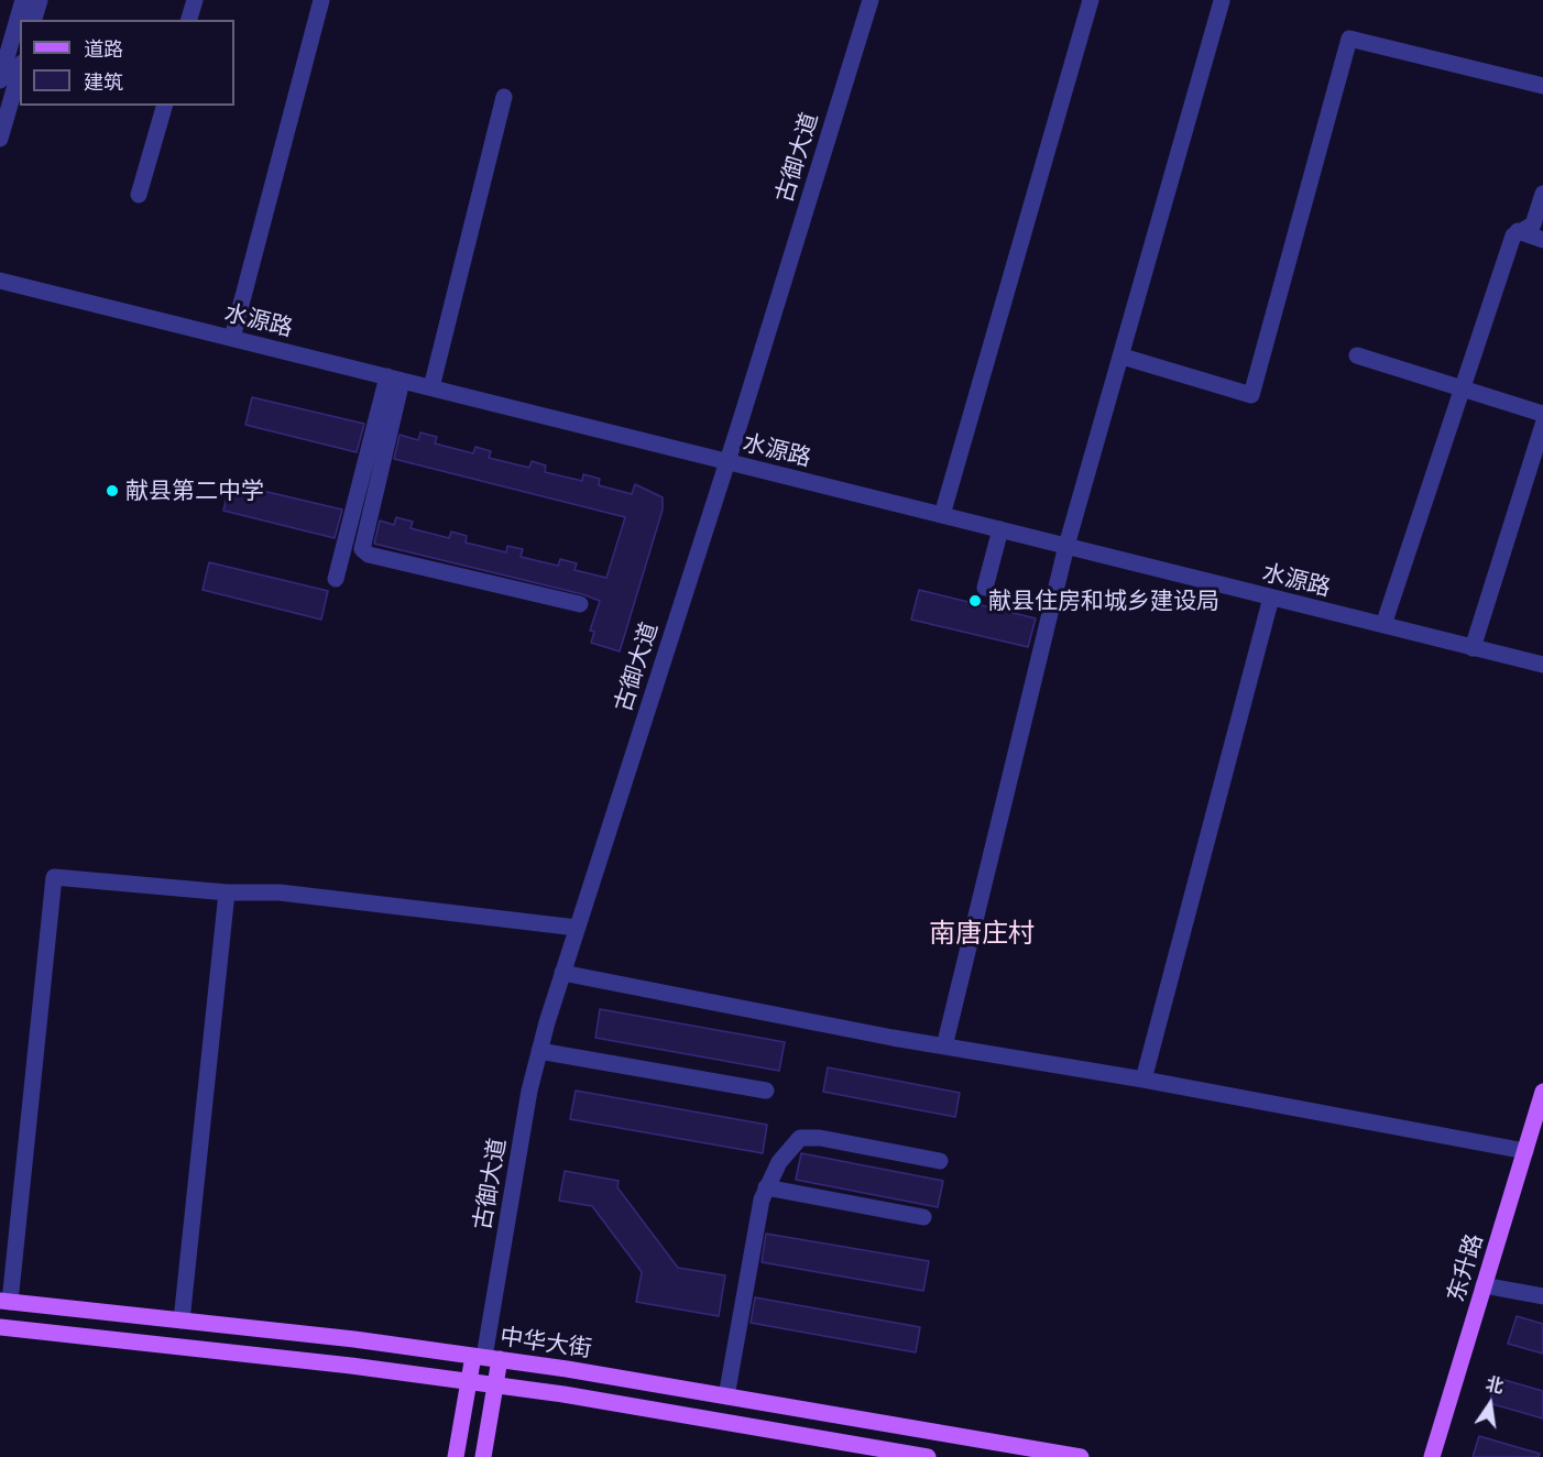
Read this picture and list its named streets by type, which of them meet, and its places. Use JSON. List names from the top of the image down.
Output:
{
  "streets": {
    "main road": ["古御大道", "东升路", "中华大街"],
    "street": ["水源路"]
  },
  "crossings": [
    ["古御大道", "水源路"],
    ["古御大道", "中华大街"]
  ],
  "districts": ["南唐庄村"],
  "places": ["献县第二中学", "献县住房和城乡建设局"],
  "legend": ["道路", "建筑"],
  "north": "top"
}
